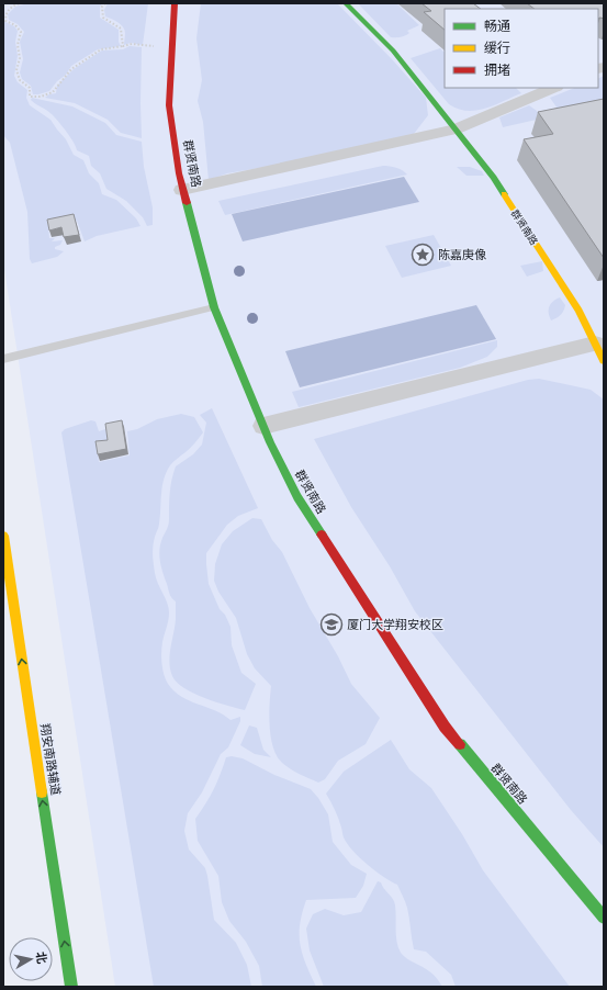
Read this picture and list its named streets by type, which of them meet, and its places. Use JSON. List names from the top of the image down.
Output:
{
  "streets": {
    "street": ["群贤南路", "翔安南路辅道"]
  },
  "one_way": ["翔安南路辅道"],
  "places": {
    "place": ["陈嘉庚像"],
    "school or university": ["厦门大学翔安校区"]
  },
  "legend": ["畅通", "缓行", "拥堵"],
  "north": "right"
}
